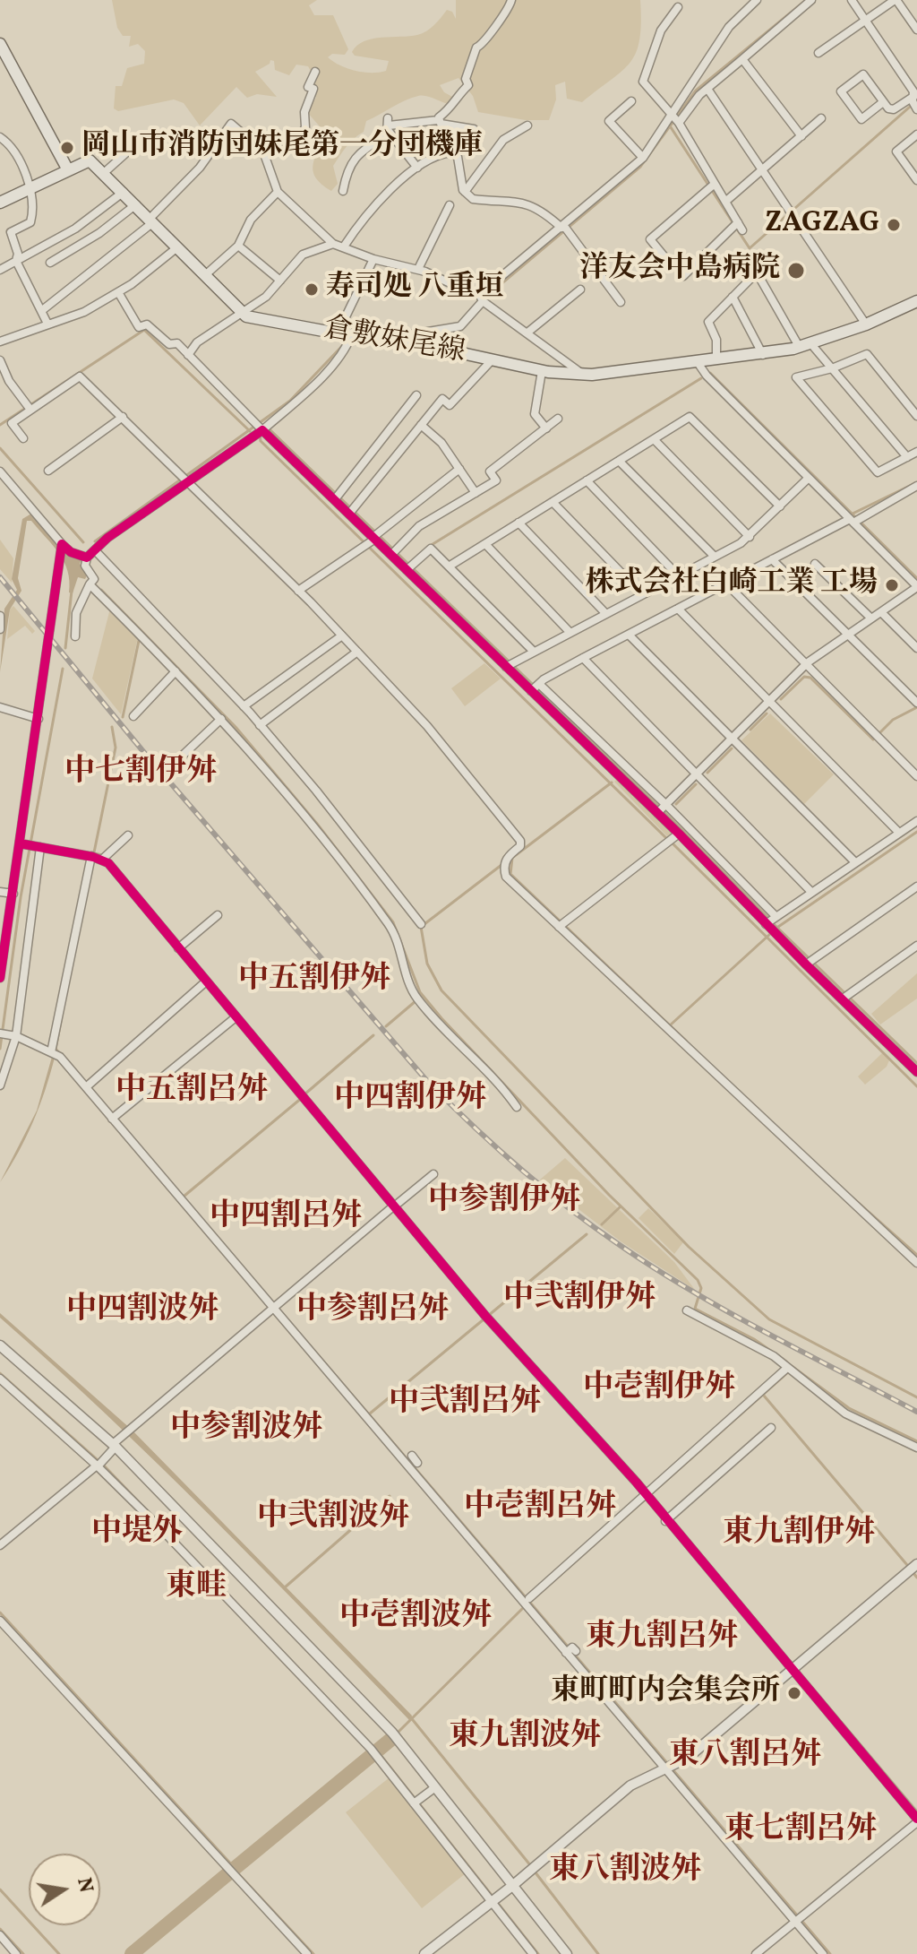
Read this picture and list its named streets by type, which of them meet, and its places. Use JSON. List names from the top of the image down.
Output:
{
  "streets": {
    "main road": ["倉敷妹尾線"]
  },
  "districts": [
    "中七割伊舛",
    "中五割伊舛",
    "中五割呂舛",
    "中四割伊舛",
    "中参割伊舛",
    "中四割呂舛",
    "中弐割伊舛",
    "中四割波舛",
    "中参割呂舛",
    "中壱割伊舛",
    "中弐割呂舛",
    "中参割波舛",
    "中壱割呂舛",
    "中弐割波舛",
    "中堤外",
    "東九割伊舛",
    "東畦",
    "中壱割波舛",
    "東九割呂舛",
    "東九割波舛",
    "東八割呂舛",
    "東七割呂舛",
    "東八割波舛"
  ],
  "places": [
    "岡山市消防団妹尾第一分団機庫",
    "ZAGZAG",
    "洋友会中島病院",
    "寿司処 八重垣",
    "株式会社白崎工業 工場",
    "東町町内会集会所"
  ],
  "north": "right"
}
